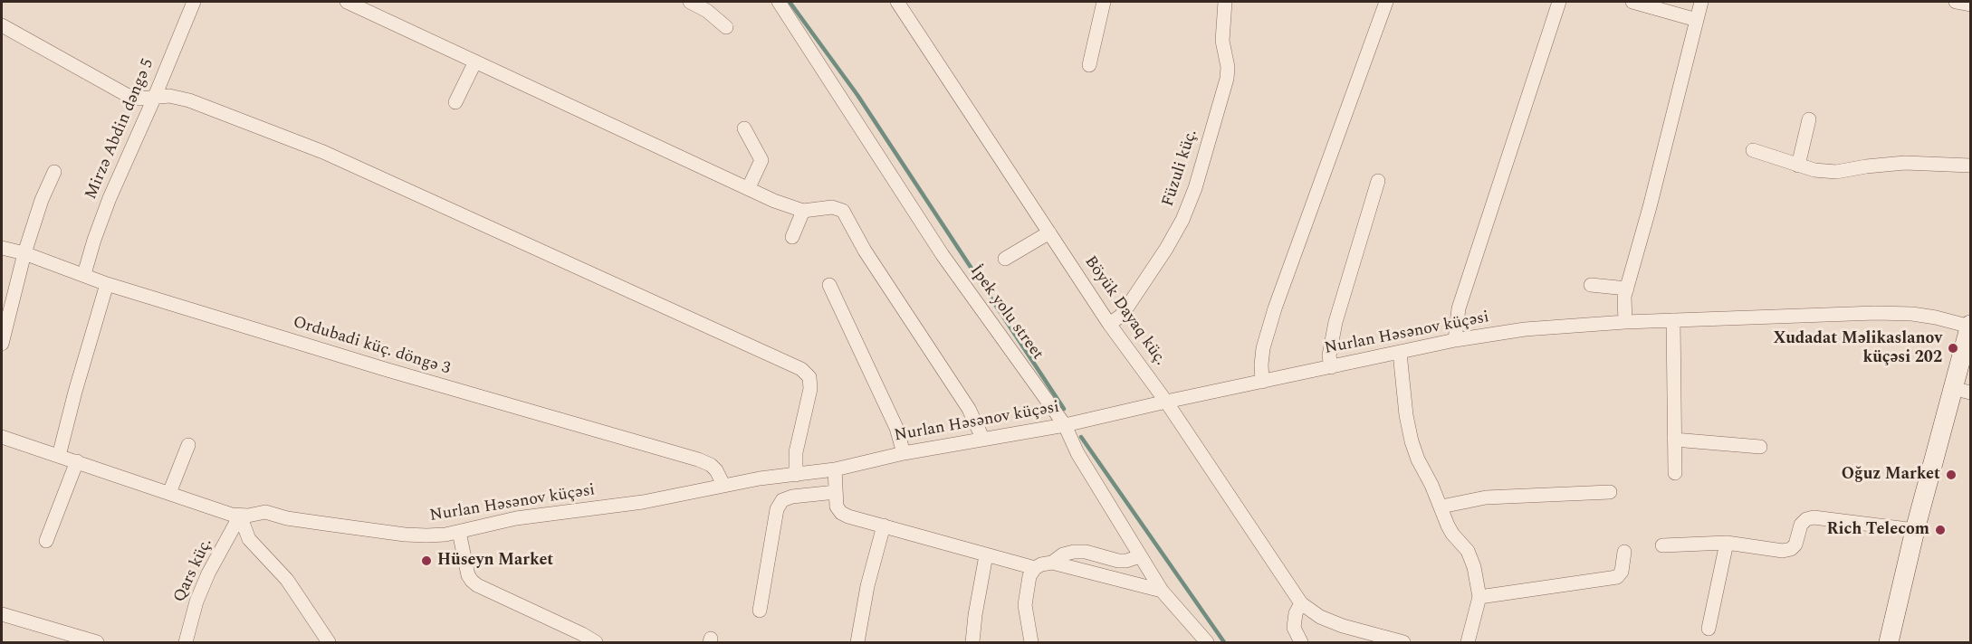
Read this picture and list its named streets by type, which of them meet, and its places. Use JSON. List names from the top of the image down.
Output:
{
  "streets": {
    "street": [
      "Mirzə Abdin dəngə 5",
      "Füzuli küç.",
      "Böyük Dayaq küç.",
      "İpek yolu street",
      "Nurlan Həsənov küçəsi",
      "Ordubadi küç. döngə 3",
      "Qars küç."
    ]
  },
  "crossings": [
    ["Mirzə Abdin dəngə 5", "Ordubadi küç. döngə 3"],
    ["Füzuli küç.", "Böyük Dayaq küç."],
    ["Böyük Dayaq küç.", "Nurlan Həsənov küçəsi"],
    ["İpek yolu street", "Nurlan Həsənov küçəsi"],
    ["Nurlan Həsənov küçəsi", "Ordubadi küç. döngə 3"],
    ["Nurlan Həsənov küçəsi", "Qars küç."]
  ],
  "places": [
    "Xudadat Məlikaslanov küçəsi 202",
    "Oğuz Market",
    "Rich Telecom",
    "Hüseyn Market"
  ]
}
